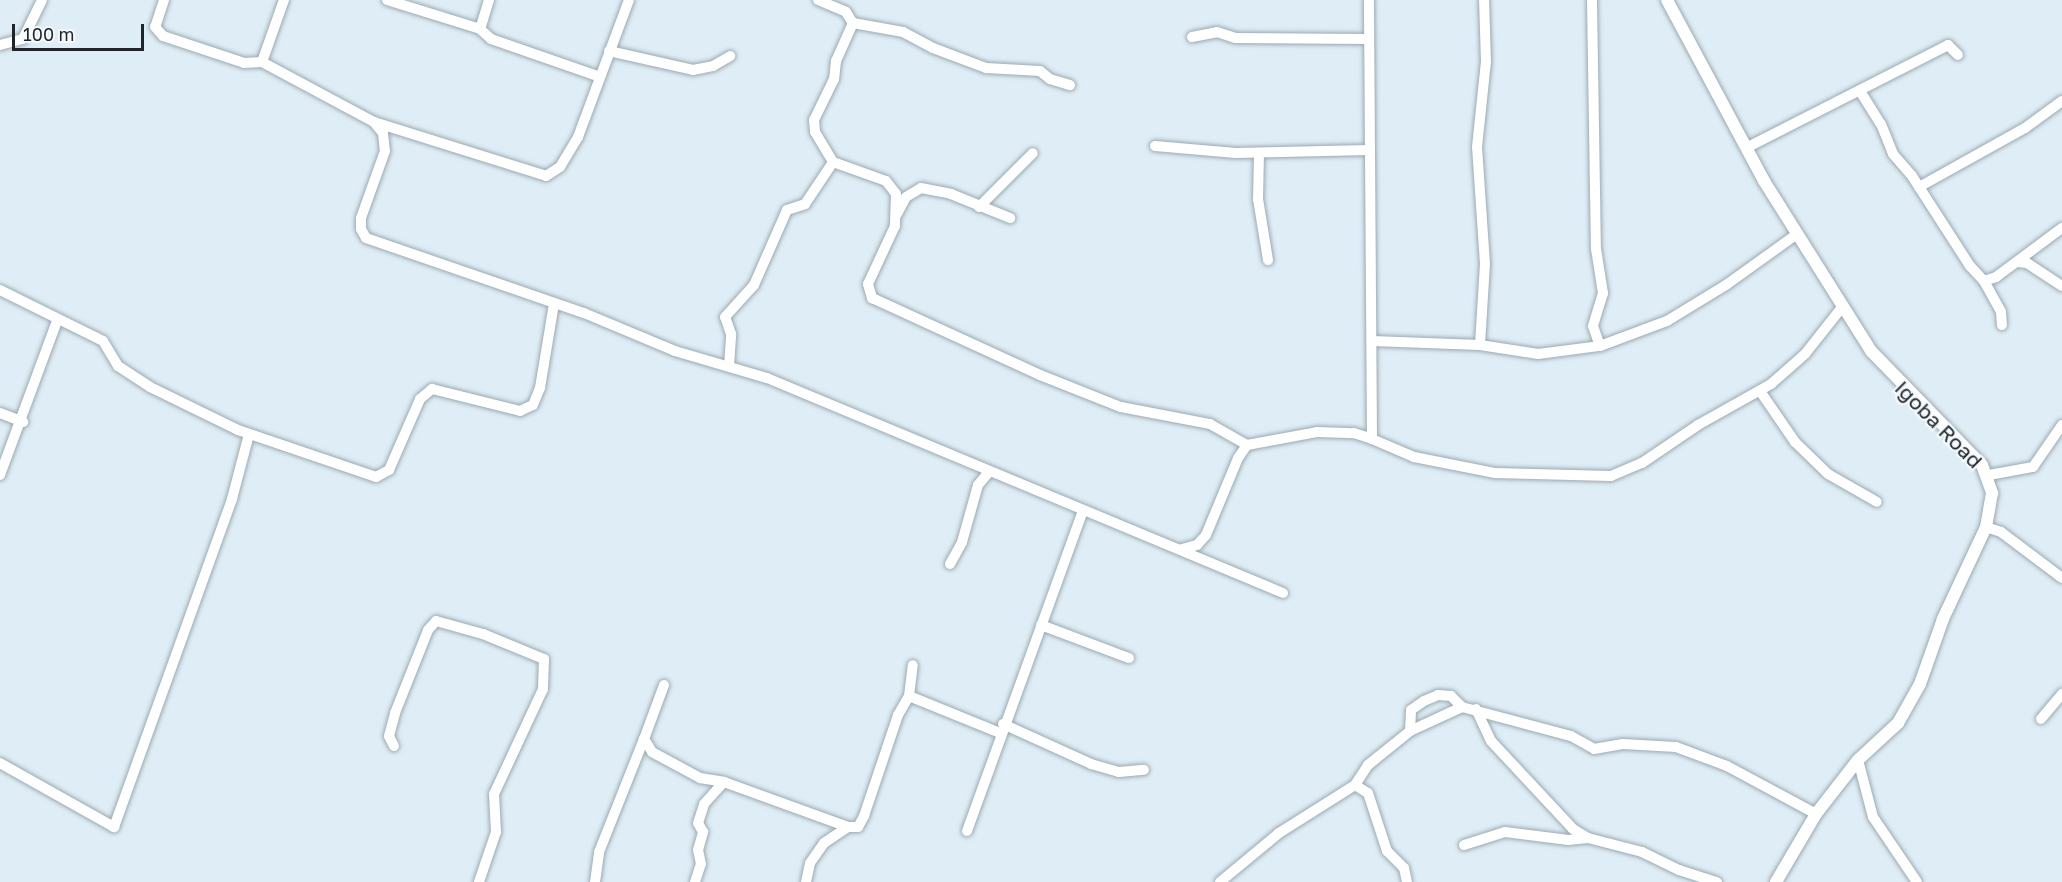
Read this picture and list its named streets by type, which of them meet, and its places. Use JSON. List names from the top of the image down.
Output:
{
  "streets": {
    "street": ["Igoba Road"]
  },
  "scale_bar": "100 m"
}
